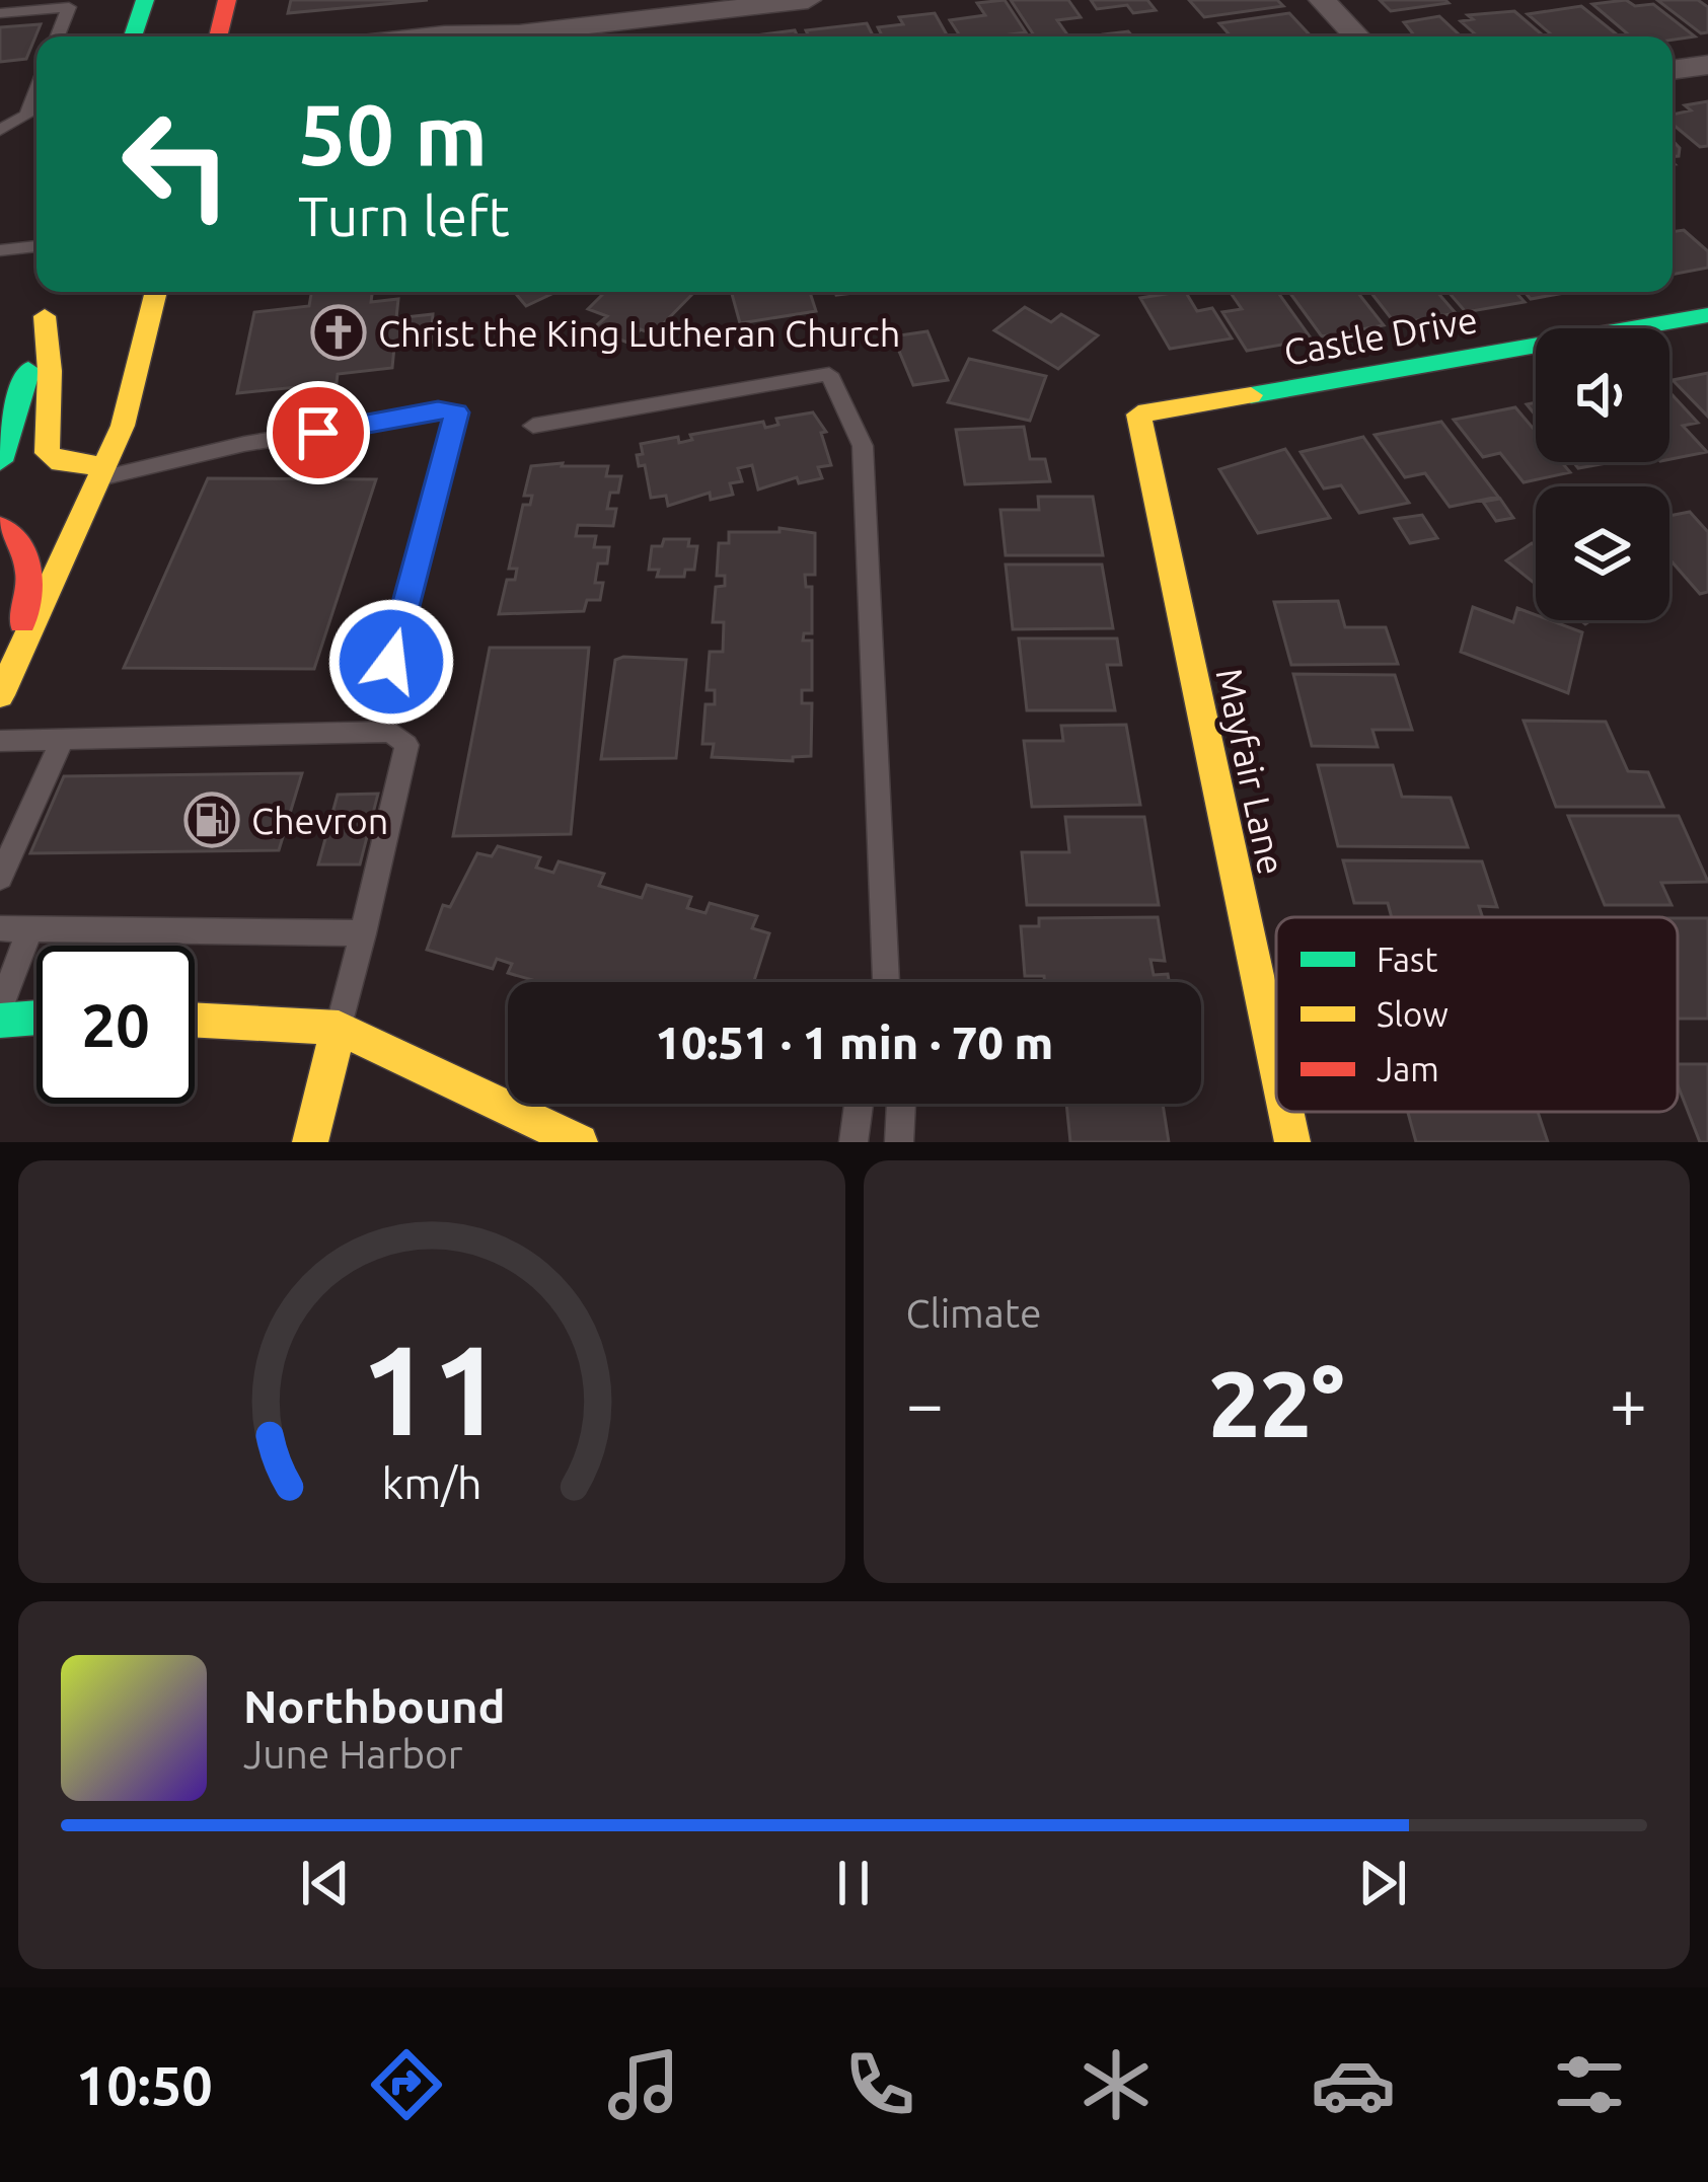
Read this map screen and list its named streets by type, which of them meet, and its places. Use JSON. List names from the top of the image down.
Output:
{
  "streets": {
    "street": ["Castle Drive", "Mayfair Lane"]
  },
  "crossings": [
    ["Castle Drive", "Mayfair Lane"]
  ],
  "places": {
    "church": ["Christ the King Lutheran Church"],
    "fuel station": ["Chevron"]
  },
  "legend": ["Fast", "Slow", "Jam"],
  "page": {
    "turn": ["50 m", "Turn left"],
    "limit": "20",
    "trip": "10:51 · 1 min · 70 m",
    "tile": "Climate",
    "heat": ["−", "22°", "+"],
    "song": ["Northbound", "June Harbor"],
    "tabs": "10:50",
    "gauge": ["11", "km/h"]
  }
}
